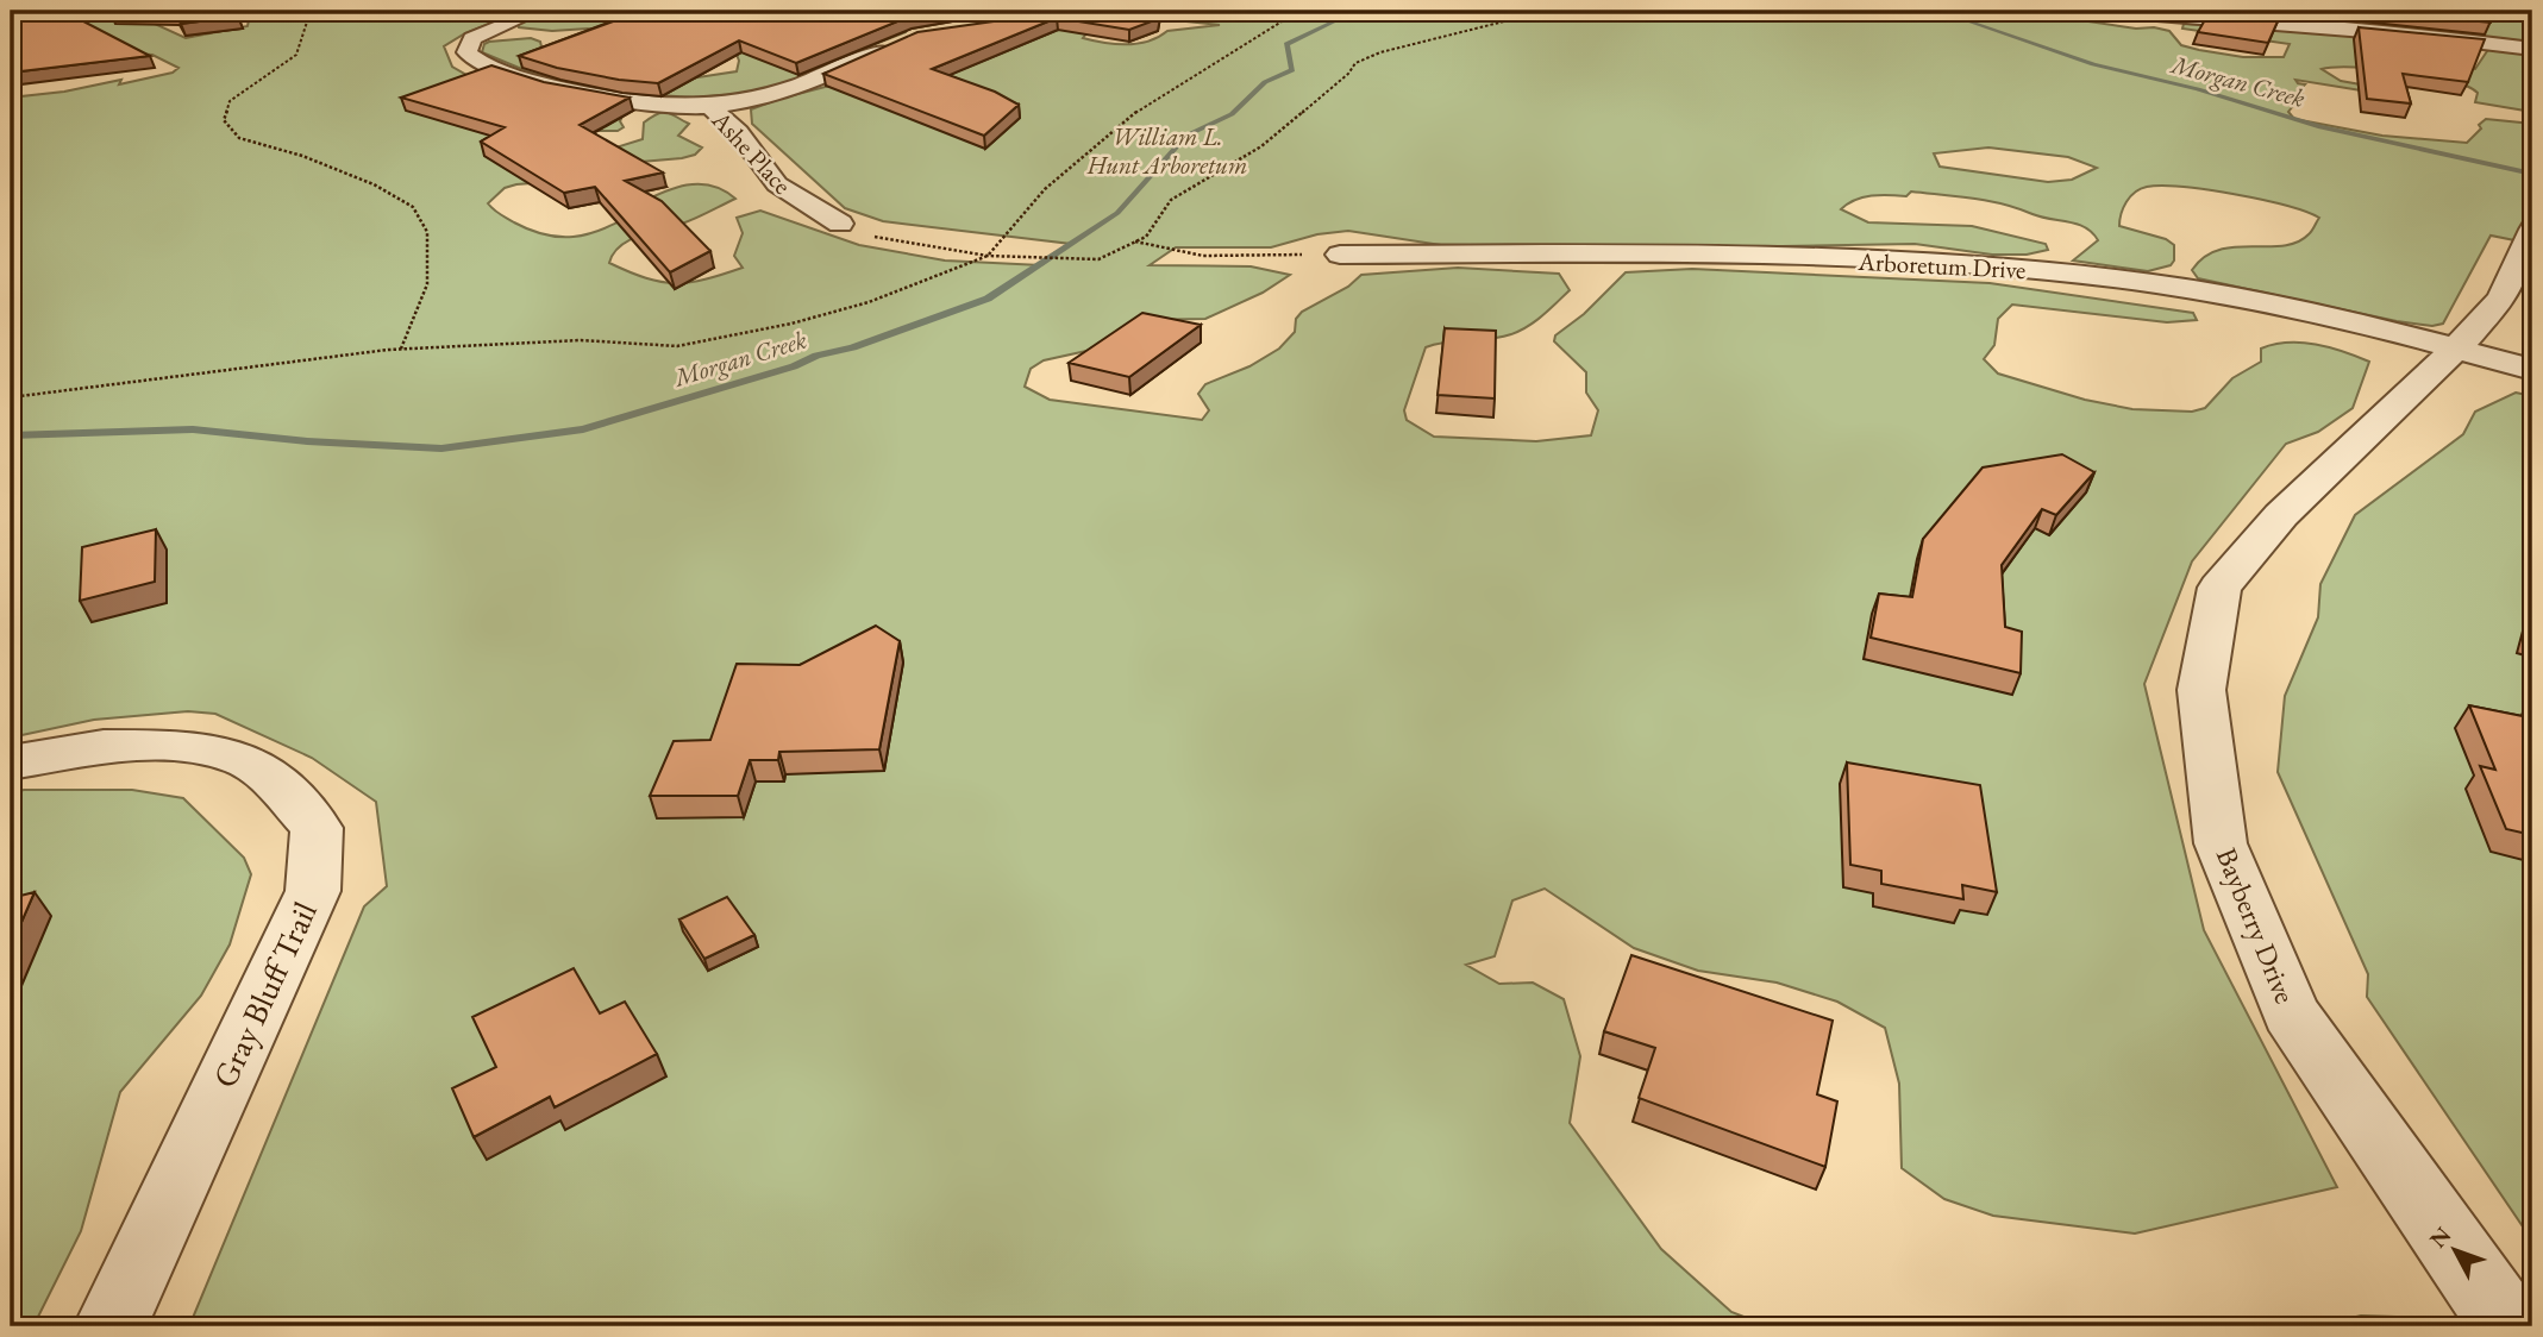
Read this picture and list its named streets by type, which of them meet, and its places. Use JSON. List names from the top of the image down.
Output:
{
  "streets": {
    "street": [
      "Ashe Place",
      "Arboretum Drive",
      "Bayberry Drive",
      "Gray Bluff Trail"
    ]
  },
  "crossings": [
    ["Arboretum Drive", "Bayberry Drive"]
  ],
  "water": ["Morgan Creek"],
  "parks": ["William L. Hunt Arboretum"],
  "north": "top left"
}
